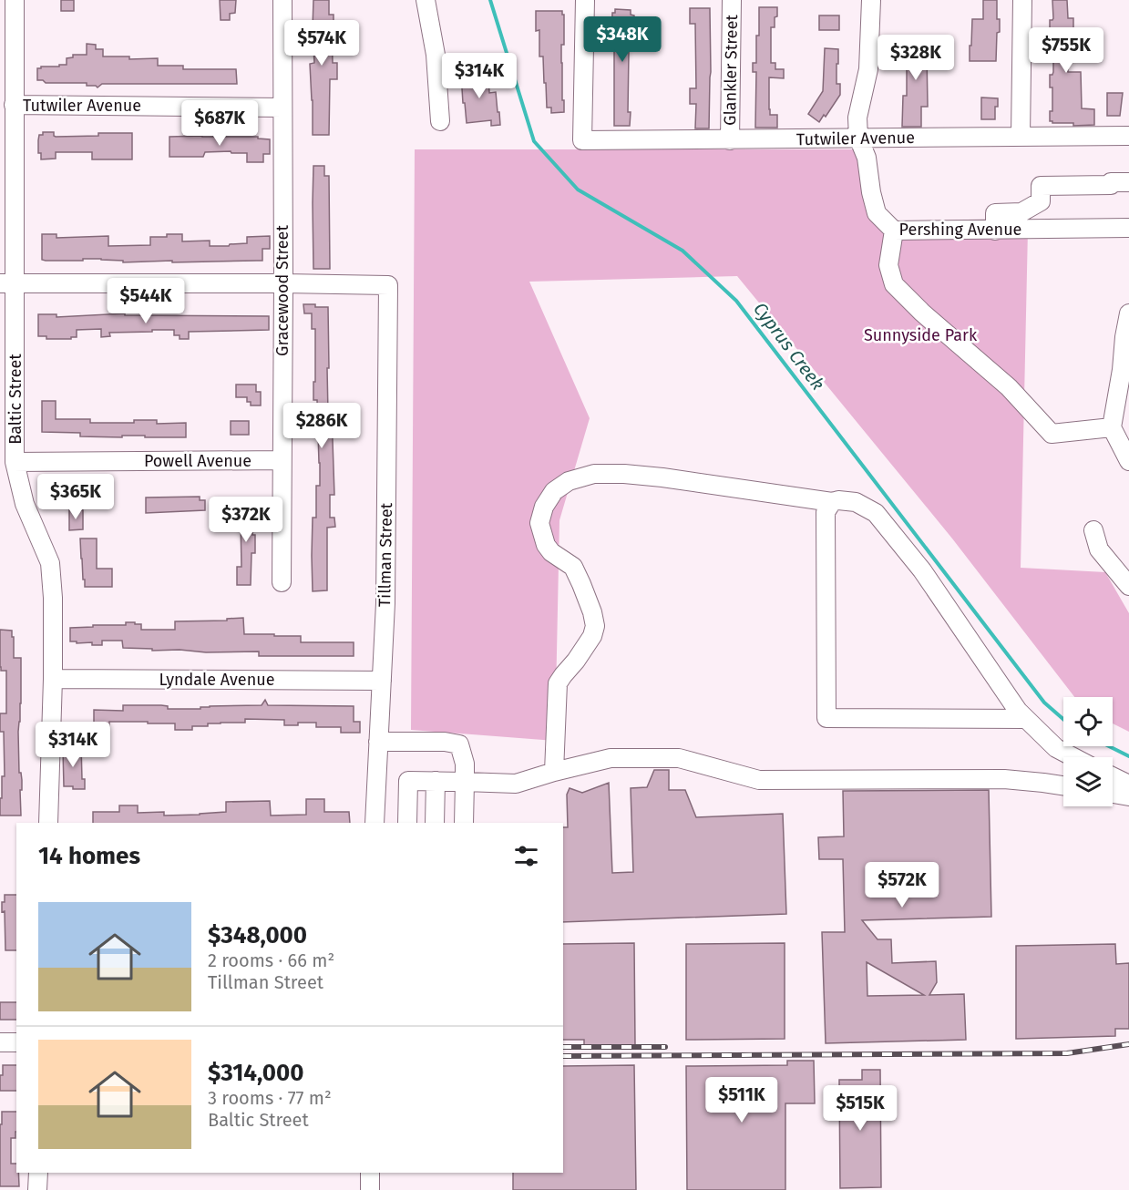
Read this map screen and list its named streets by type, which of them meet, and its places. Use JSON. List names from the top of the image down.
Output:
{
  "streets": {
    "street": [
      "Glankler Street",
      "Tutwiler Avenue",
      "Pershing Avenue",
      "Gracewood Street",
      "Baltic Street",
      "Powell Avenue",
      "Tillman Street",
      "Lyndale Avenue"
    ]
  },
  "crossings": [
    ["Glankler Street", "Tutwiler Avenue"],
    ["Tutwiler Avenue", "Pershing Avenue"],
    ["Tutwiler Avenue", "Gracewood Street"],
    ["Tutwiler Avenue", "Baltic Street"],
    ["Gracewood Street", "Powell Avenue"],
    ["Gracewood Street", "Tillman Street"],
    ["Baltic Street", "Powell Avenue"],
    ["Baltic Street", "Lyndale Avenue"],
    ["Tillman Street", "Lyndale Avenue"]
  ],
  "water": ["Cyprus Creek"],
  "parks": ["Sunnyside Park"],
  "page": {
    "price": [
      "$348K",
      "$574K",
      "$755K",
      "$328K",
      "$314K",
      "$687K",
      "$544K",
      "$286K",
      "$365K",
      "$372K",
      "$314K",
      "$572K",
      "$511K",
      "$515K"
    ],
    "heading": "14 homes",
    "list": [
      {
        "name": "$348,000",
        "note": "2 rooms · 66 m² · Tillman Street"
      },
      {
        "name": "$314,000",
        "note": "3 rooms · 77 m² · Baltic Street"
      }
    ]
  }
}
